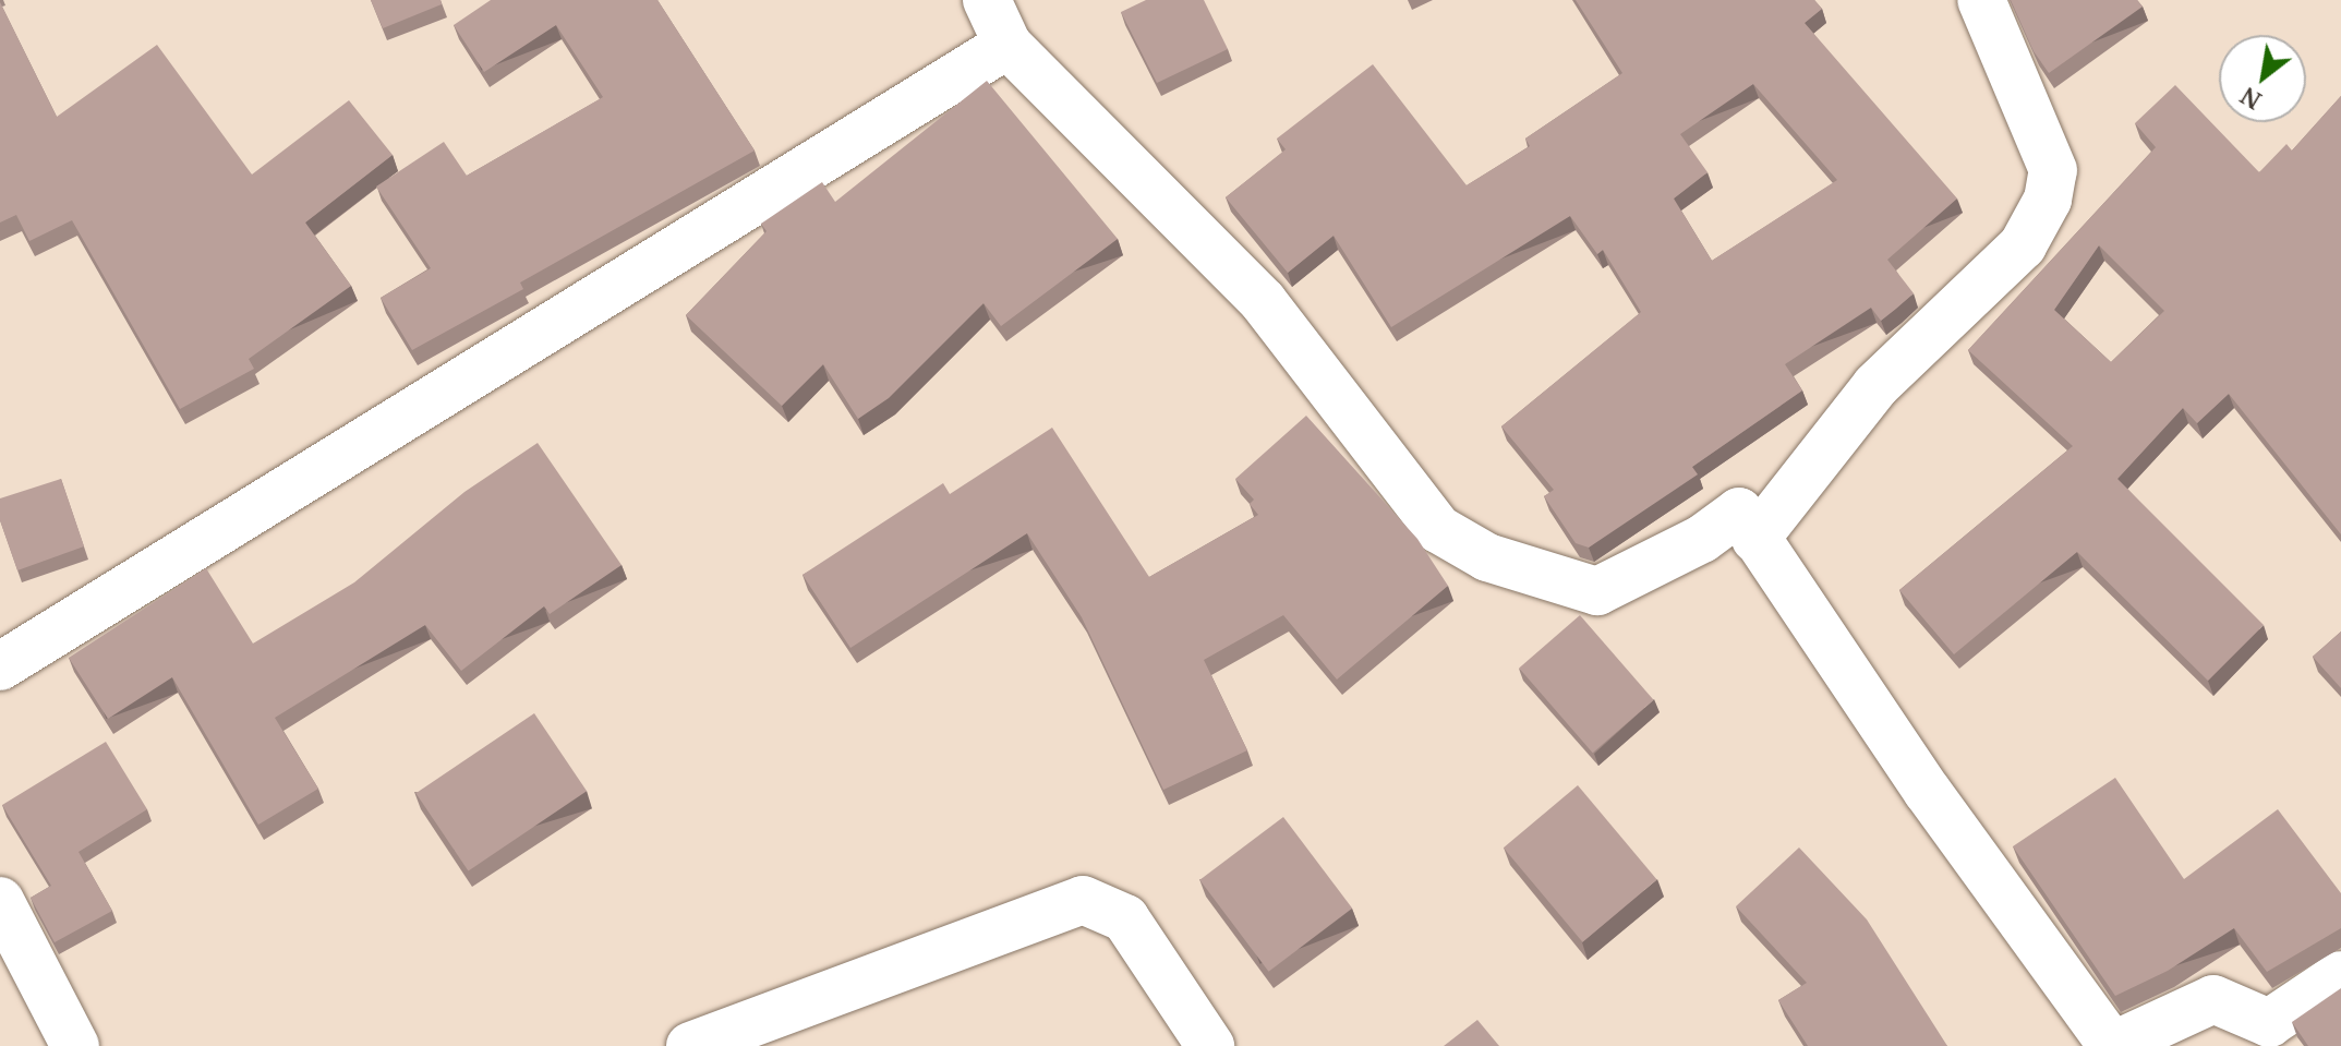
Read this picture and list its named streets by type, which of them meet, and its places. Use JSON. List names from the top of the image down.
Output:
{
  "north": "bottom left"
}
